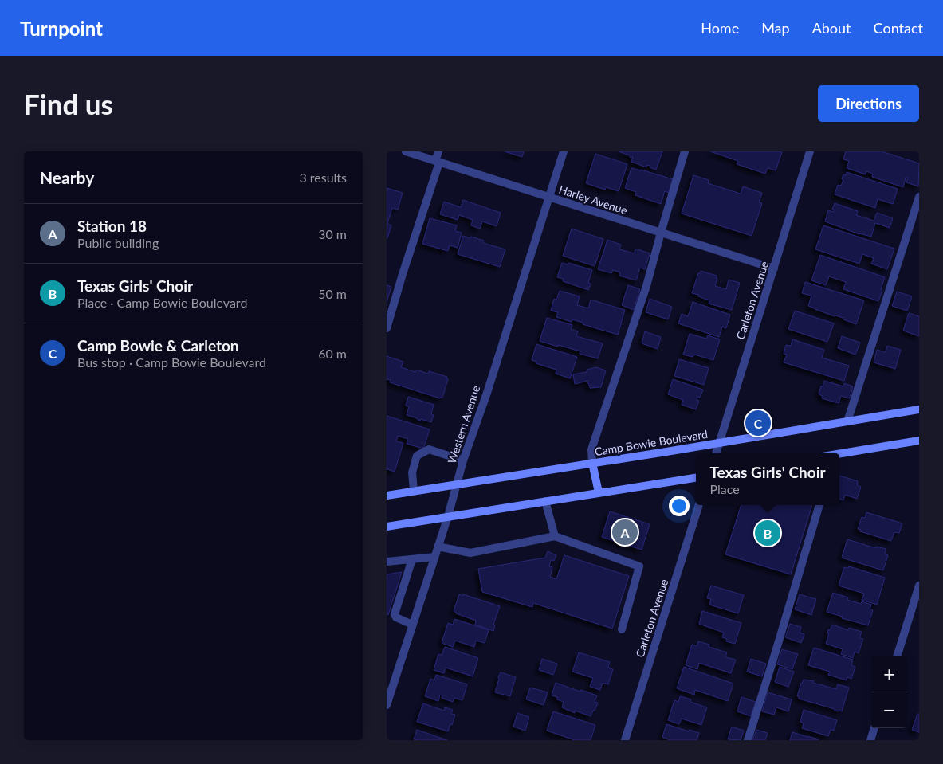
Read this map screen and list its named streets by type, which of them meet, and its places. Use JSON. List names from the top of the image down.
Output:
{
  "streets": {
    "main road": ["Camp Bowie Boulevard"],
    "street": ["Harley Avenue", "Carleton Avenue", "Western Avenue"]
  },
  "crossings": [
    ["Harley Avenue", "Carleton Avenue"],
    ["Harley Avenue", "Western Avenue"],
    ["Carleton Avenue", "Camp Bowie Boulevard"],
    ["Western Avenue", "Camp Bowie Boulevard"]
  ],
  "page": {
    "header": "Turnpoint",
    "nav": [
      "Home",
      "Map",
      "About",
      "Contact"
    ],
    "buttons": "Directions",
    "title": "Find us",
    "heading": ["Nearby", "3 results"],
    "list": [
      {
        "mark": "A",
        "name": "Station 18",
        "note": "Public building",
        "value": "30 m"
      },
      {
        "mark": "B",
        "name": "Texas Girls' Choir",
        "note": "Place · Camp Bowie Boulevard",
        "value": "50 m"
      },
      {
        "mark": "C",
        "name": "Camp Bowie & Carleton",
        "note": "Bus stop · Camp Bowie Boulevard",
        "value": "60 m"
      }
    ],
    "pins": ["C", "A", "B"],
    "popup": ["Texas Girls' Choir", "Place"],
    "map_buttons": ["+", "−"]
  }
}
